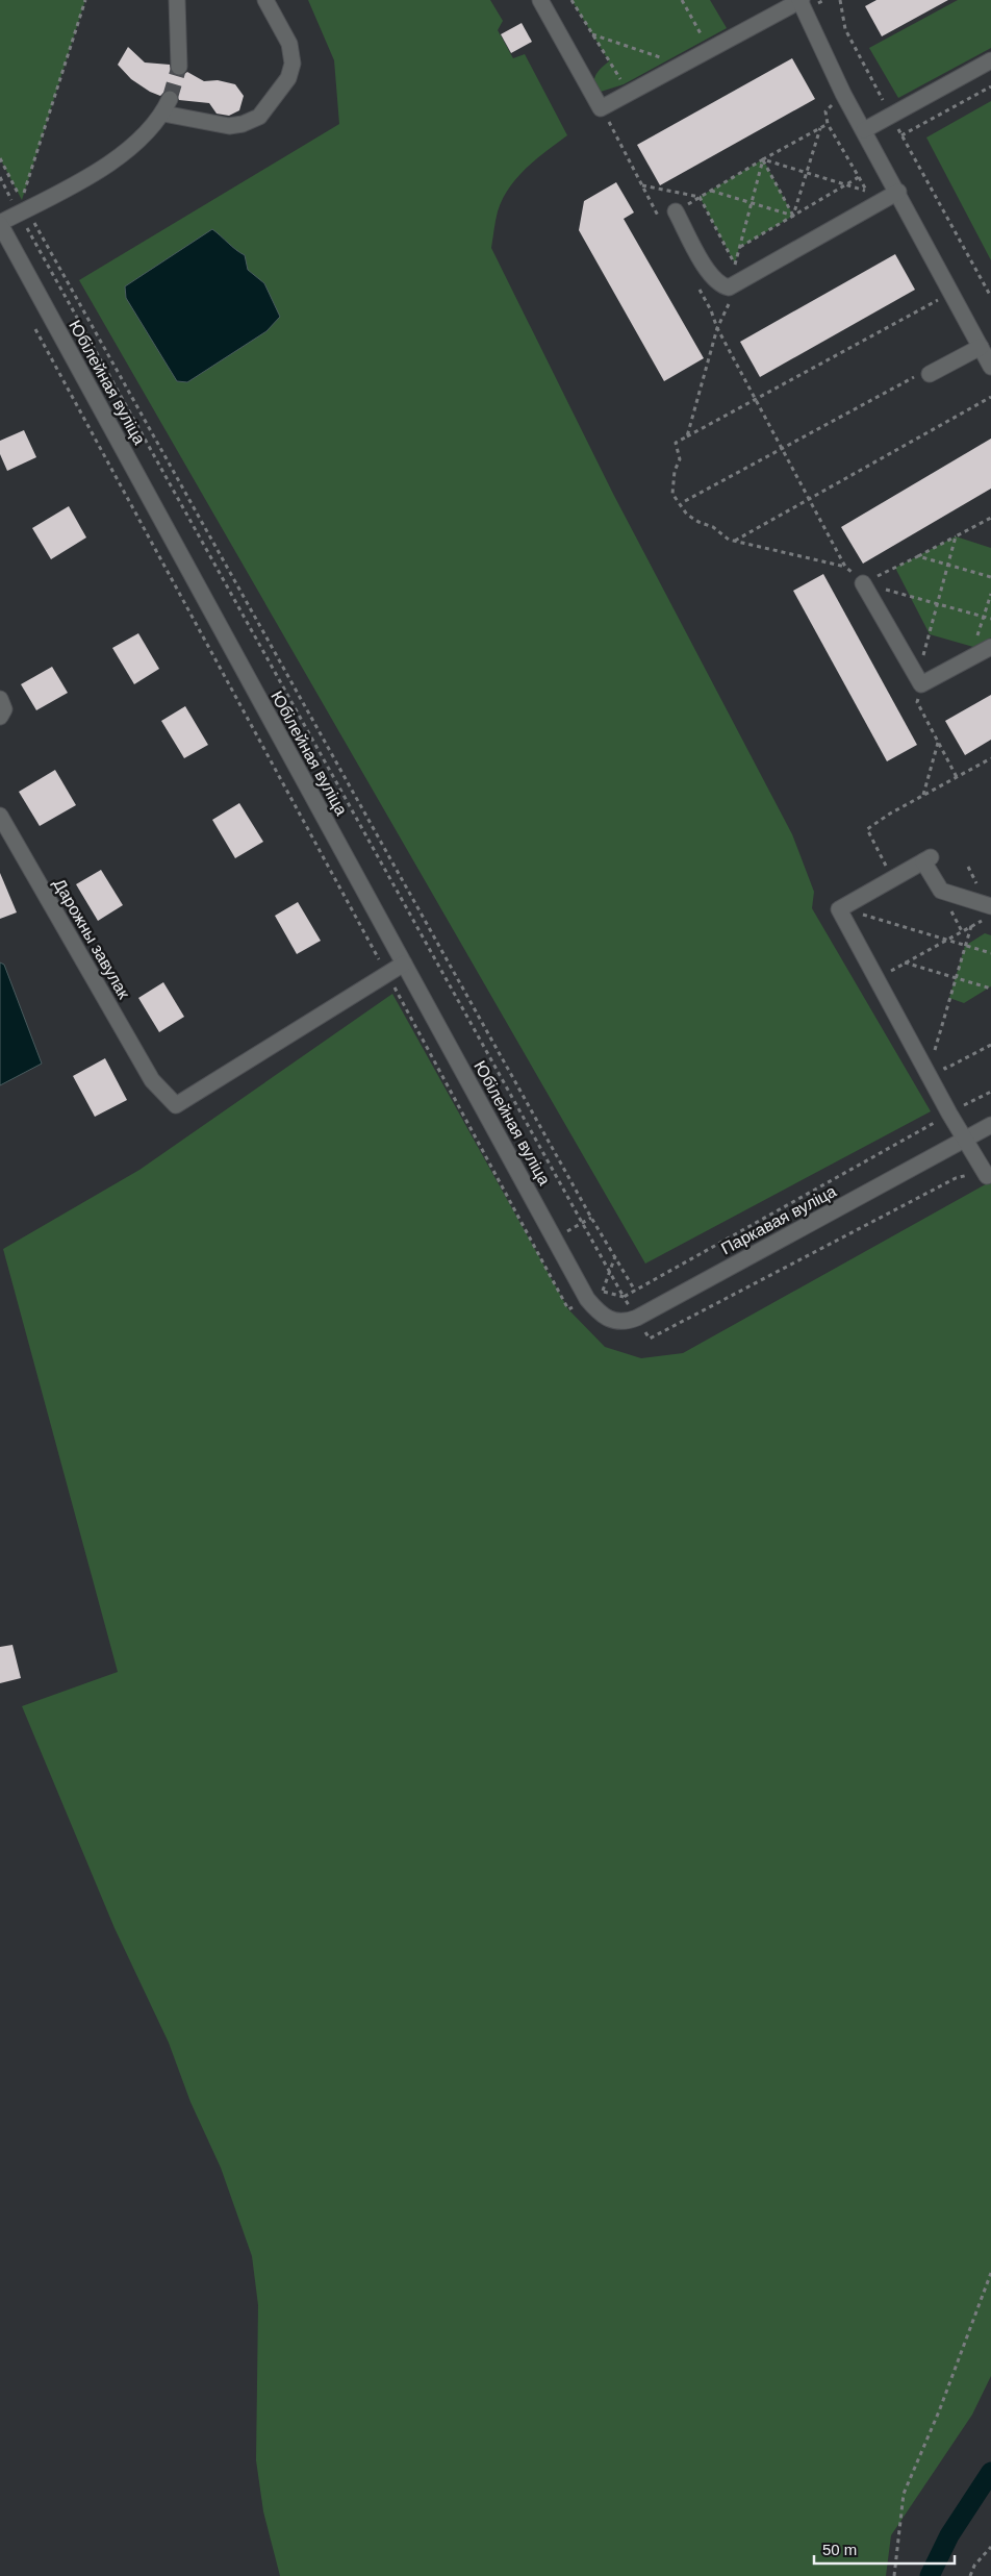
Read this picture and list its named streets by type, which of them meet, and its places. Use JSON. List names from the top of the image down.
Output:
{
  "streets": {
    "street": ["Юбілейная вуліца", "Дарожны завулак", "Паркавая вуліца"]
  },
  "crossings": [
    ["Юбілейная вуліца", "Паркавая вуліца"]
  ],
  "scale_bar": "50 m"
}
